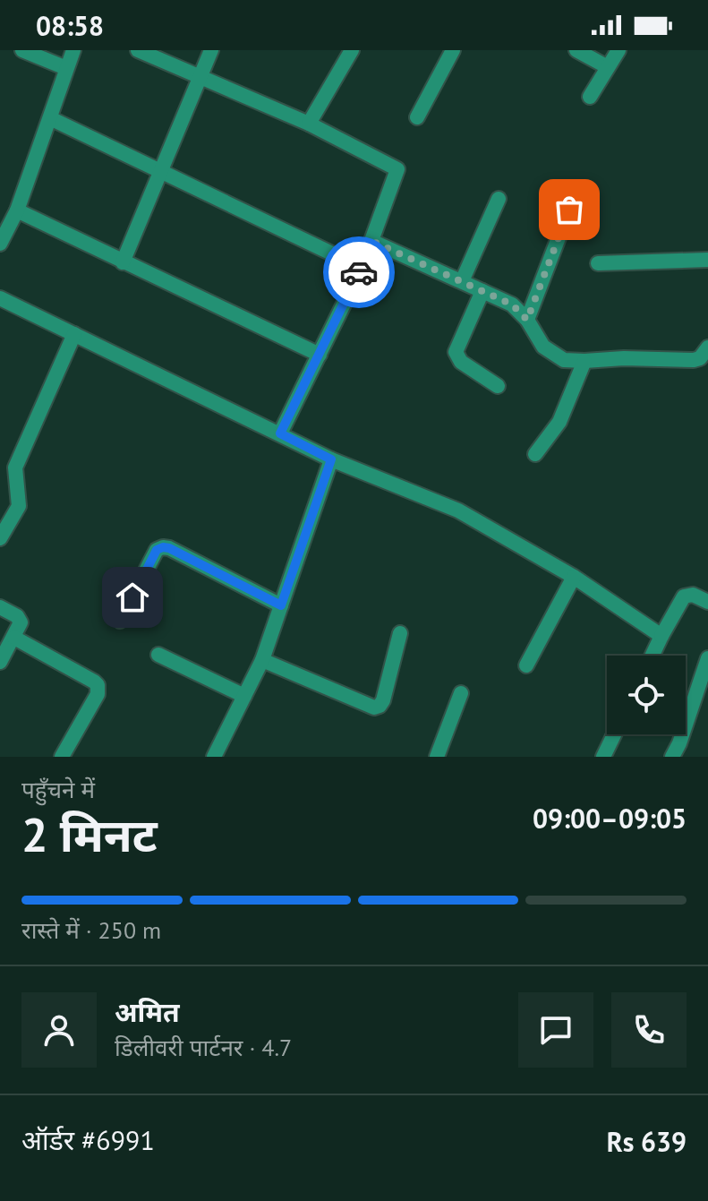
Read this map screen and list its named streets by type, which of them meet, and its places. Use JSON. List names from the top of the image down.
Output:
{
  "page": {
    "status": "08:58",
    "heading": ["2 मिनट", "पहुँचने में", "09:00–09:05"],
    "panel": [
      "अमित",
      "डिलीवरी पार्टनर · 4.7",
      "ऑर्डर #6991",
      "Rs 639"
    ],
    "bar": "रास्ते में · 250 m"
  }
}
